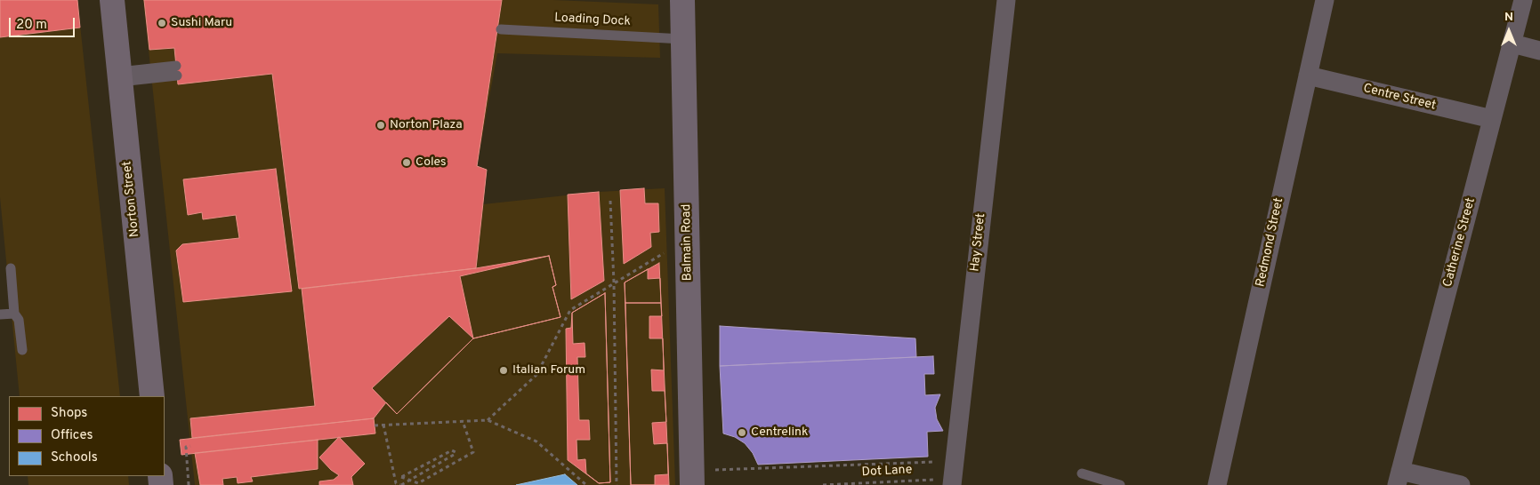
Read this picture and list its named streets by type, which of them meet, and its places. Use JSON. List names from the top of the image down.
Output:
{
  "streets": {
    "main road": ["Norton Street", "Balmain Road"],
    "street": [
      "Centre Street",
      "Hay Street",
      "Redmond Street",
      "Catherine Street"
    ],
    "lane": ["Loading Dock"],
    "path": ["Dot Lane"]
  },
  "crossings": [
    ["Loading Dock", "Balmain Road"],
    ["Centre Street", "Redmond Street"],
    ["Centre Street", "Catherine Street"],
    ["Hay Street", "Dot Lane"]
  ],
  "places": [
    "Sushi Maru",
    "Norton Plaza",
    "Coles",
    "Italian Forum",
    "Centrelink"
  ],
  "legend": ["Shops", "Offices", "Schools"],
  "scale_bar": "20 m",
  "north": "top"
}
